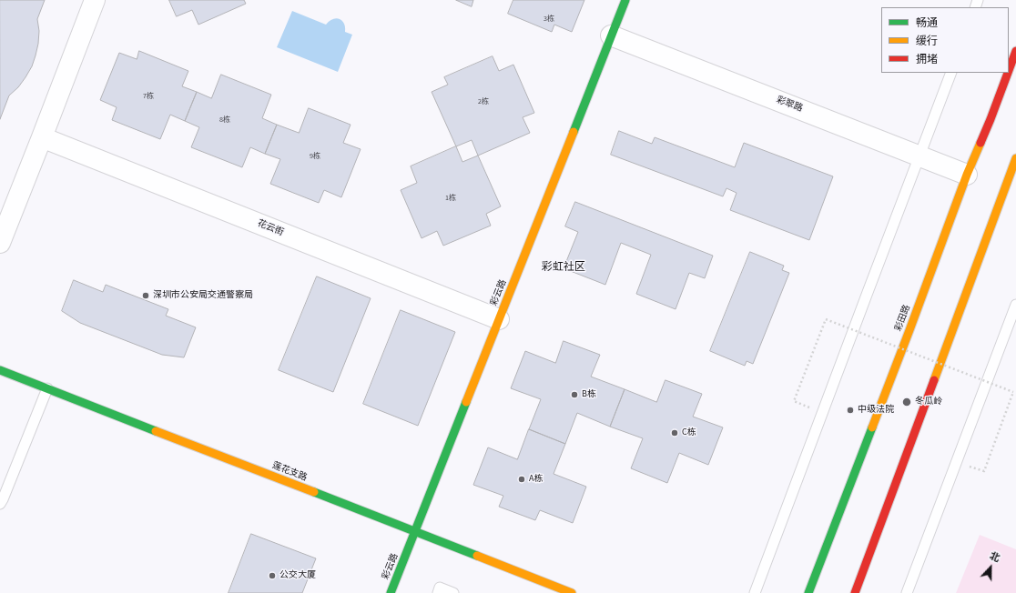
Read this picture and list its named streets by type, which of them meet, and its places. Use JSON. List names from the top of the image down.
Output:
{
  "streets": {
    "main road": ["彩云路", "彩田路", "莲花支路"],
    "street": ["彩翠路", "花云街"]
  },
  "crossings": [
    ["彩翠路", "彩云路"],
    ["彩翠路", "彩田路"],
    ["花云街", "彩云路"],
    ["彩云路", "莲花支路"]
  ],
  "districts": ["彩虹社区"],
  "places": [
    "深圳市公安局交通警察局",
    "B栋",
    "冬瓜岭",
    "中级法院",
    "C栋",
    "A栋",
    "公交大厦"
  ],
  "house_numbers": [
    "3栋",
    "7栋",
    "2栋",
    "8栋",
    "9栋",
    "1栋"
  ],
  "legend": ["畅通", "缓行", "拥堵"],
  "north": "top"
}
